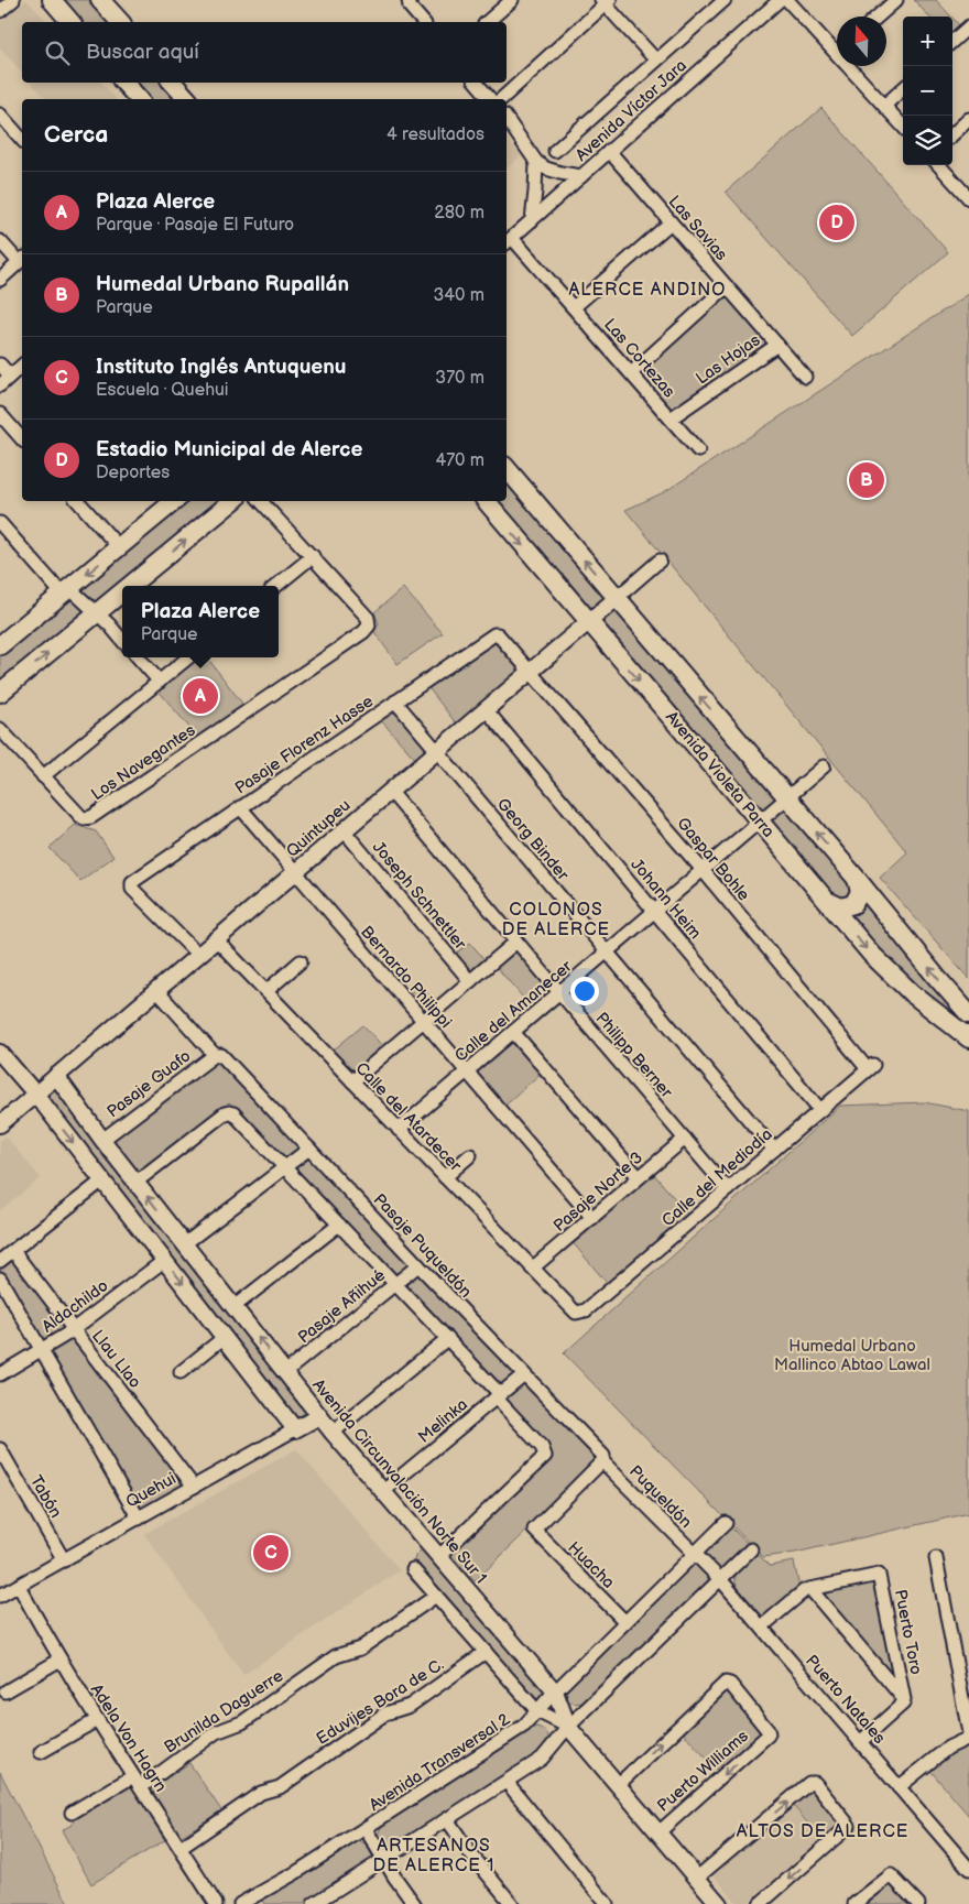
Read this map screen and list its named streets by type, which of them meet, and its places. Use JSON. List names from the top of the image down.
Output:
{
  "streets": {
    "main road": ["Avenida Violeta Parra"],
    "street": [
      "Avenida Víctor Jara",
      "Las Savias",
      "Las Cortezas",
      "Las Hojas",
      "Pasaje Florenz Hasse",
      "Los Navegantes",
      "Quintupeu",
      "Georg Binder",
      "Gaspar Bohle",
      "Joseph Schnettler",
      "Johann Heim",
      "Bernardo Philippi",
      "Calle del Amanecer",
      "Philipp Berner",
      "Pasaje Guafo",
      "Calle del Atardecer",
      "Calle del Mediodía",
      "Pasaje Norte 3",
      "Pasaje Puqueldón",
      "Aldachildo",
      "Pasaje Añihué",
      "Llau Llao",
      "Melinka",
      "Avenida Circunvalación Norte Sur 1",
      "Quehui",
      "Tabón",
      "Puqueldón",
      "Huacha",
      "Puerto Toro",
      "Puerto Natales",
      "Eduvijes Bora de C.",
      "Brunilda Daguerre",
      "Adela Von Hagrn",
      "Avenida Transversal 2",
      "Puerto Williams"
    ]
  },
  "crossings": [
    ["Avenida Víctor Jara", "Las Savias"],
    ["Avenida Víctor Jara", "Las Cortezas"],
    ["Las Savias", "Las Hojas"],
    ["Las Cortezas", "Las Hojas"],
    ["Pasaje Florenz Hasse", "Quintupeu"],
    ["Pasaje Florenz Hasse", "Georg Binder"],
    ["Pasaje Florenz Hasse", "Gaspar Bohle"],
    ["Pasaje Florenz Hasse", "Bernardo Philippi"],
    ["Avenida Violeta Parra", "Quintupeu"],
    ["Avenida Violeta Parra", "Calle del Amanecer"],
    ["Quintupeu", "Georg Binder"],
    ["Quintupeu", "Gaspar Bohle"],
    ["Quintupeu", "Joseph Schnettler"],
    ["Quintupeu", "Johann Heim"],
    ["Quintupeu", "Bernardo Philippi"],
    ["Quintupeu", "Philipp Berner"],
    ["Quintupeu", "Calle del Atardecer"],
    ["Quintupeu", "Avenida Circunvalación Norte Sur 1"],
    ["Georg Binder", "Calle del Amanecer"],
    ["Georg Binder", "Calle del Mediodía"],
    ["Gaspar Bohle", "Calle del Amanecer"],
    ["Gaspar Bohle", "Calle del Mediodía"],
    ["Johann Heim", "Calle del Amanecer"],
    ["Johann Heim", "Calle del Mediodía"],
    ["Bernardo Philippi", "Calle del Amanecer"],
    ["Bernardo Philippi", "Pasaje Norte 3"],
    ["Calle del Amanecer", "Philipp Berner"],
    ["Calle del Amanecer", "Calle del Atardecer"],
    ["Philipp Berner", "Calle del Mediodía"],
    ["Philipp Berner", "Pasaje Norte 3"],
    ["Pasaje Guafo", "Pasaje Puqueldón"],
    ["Pasaje Guafo", "Avenida Circunvalación Norte Sur 1"],
    ["Calle del Atardecer", "Calle del Mediodía"],
    ["Calle del Atardecer", "Pasaje Norte 3"],
    ["Pasaje Puqueldón", "Pasaje Añihué"],
    ["Pasaje Puqueldón", "Melinka"],
    ["Pasaje Puqueldón", "Puqueldón"],
    ["Pasaje Puqueldón", "Huacha"],
    ["Aldachildo", "Llau Llao"],
    ["Pasaje Añihué", "Avenida Circunvalación Norte Sur 1"],
    ["Llau Llao", "Quehui"],
    ["Melinka", "Avenida Circunvalación Norte Sur 1"],
    ["Avenida Circunvalación Norte Sur 1", "Quehui"],
    ["Avenida Circunvalación Norte Sur 1", "Avenida Transversal 2"],
    ["Avenida Circunvalación Norte Sur 1", "Puerto Williams"],
    ["Quehui", "Tabón"],
    ["Quehui", "Adela Von Hagrn"],
    ["Puqueldón", "Huacha"],
    ["Puqueldón", "Puerto Natales"],
    ["Puqueldón", "Avenida Transversal 2"],
    ["Huacha", "Avenida Transversal 2"],
    ["Puerto Toro", "Puerto Natales"],
    ["Puerto Natales", "Avenida Transversal 2"],
    ["Eduvijes Bora de C.", "Adela Von Hagrn"],
    ["Brunilda Daguerre", "Adela Von Hagrn"]
  ],
  "districts": [
    "ALERCE ANDINO",
    "COLONOS DE ALERCE",
    "ALTOS DE ALERCE",
    "ARTESANOS DE ALERCE 1"
  ],
  "parks": ["Humedal Urbano Mallinco Abtao Lawal"],
  "north": "top",
  "page": {
    "map_buttons": ["+", "−"],
    "search": "Buscar aquí",
    "heading": ["Cerca", "4 resultados"],
    "list": [
      {
        "mark": "A",
        "name": "Plaza Alerce",
        "note": "Parque · Pasaje El Futuro",
        "value": "280 m"
      },
      {
        "mark": "B",
        "name": "Humedal Urbano Rupallán",
        "note": "Parque",
        "value": "340 m"
      },
      {
        "mark": "C",
        "name": "Instituto Inglés Antuquenu",
        "note": "Escuela · Quehui",
        "value": "370 m"
      },
      {
        "mark": "D",
        "name": "Estadio Municipal de Alerce",
        "note": "Deportes",
        "value": "470 m"
      }
    ],
    "pins": [
      "D",
      "B",
      "A",
      "C"
    ],
    "popup": ["Plaza Alerce", "Parque"]
  }
}
